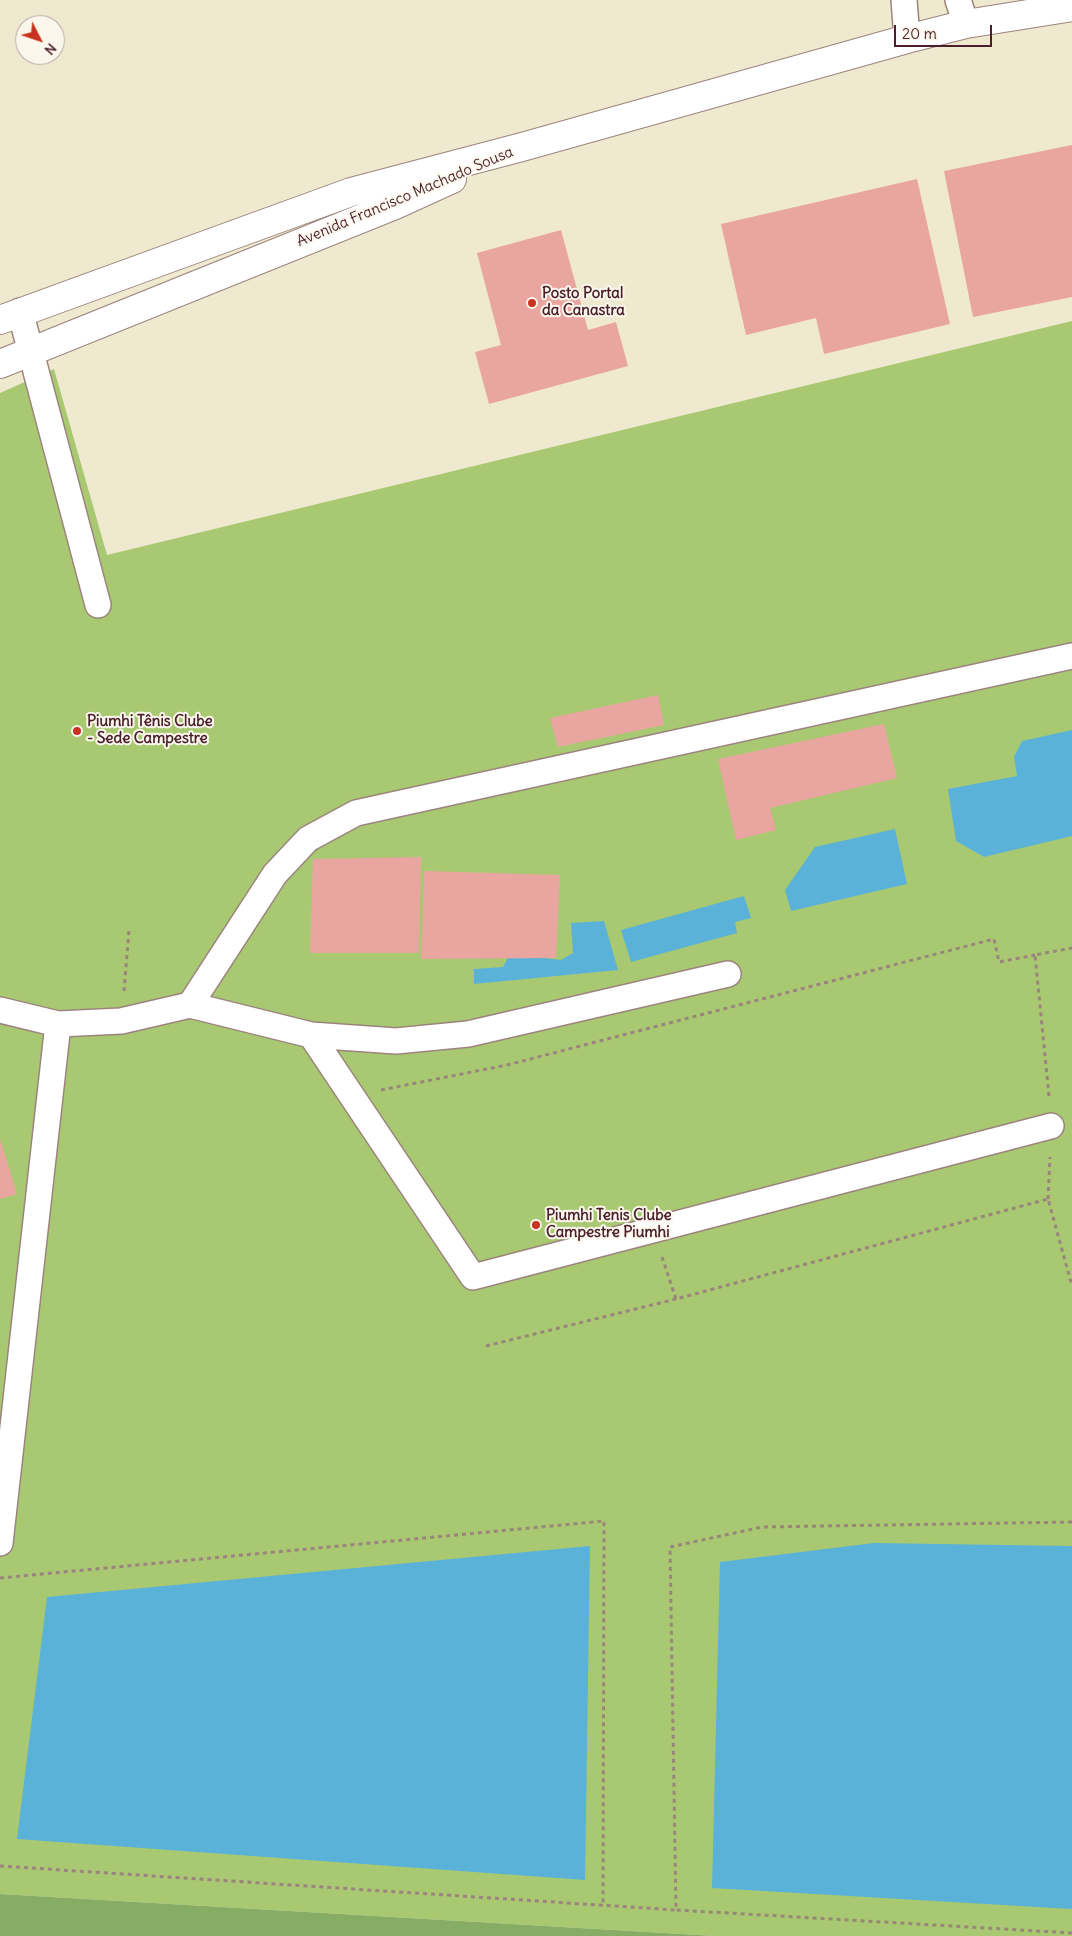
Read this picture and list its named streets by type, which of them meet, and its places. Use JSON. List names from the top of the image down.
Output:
{
  "streets": {
    "main road": ["Avenida Francisco Machado Sousa"]
  },
  "places": ["Posto Portal da Canastra", "Piumhi Tênis Clube - Sede Campestre", "Piumhi Tenis Clube Campestre Piumhi"],
  "scale_bar": "20 m",
  "north": "bottom right"
}
